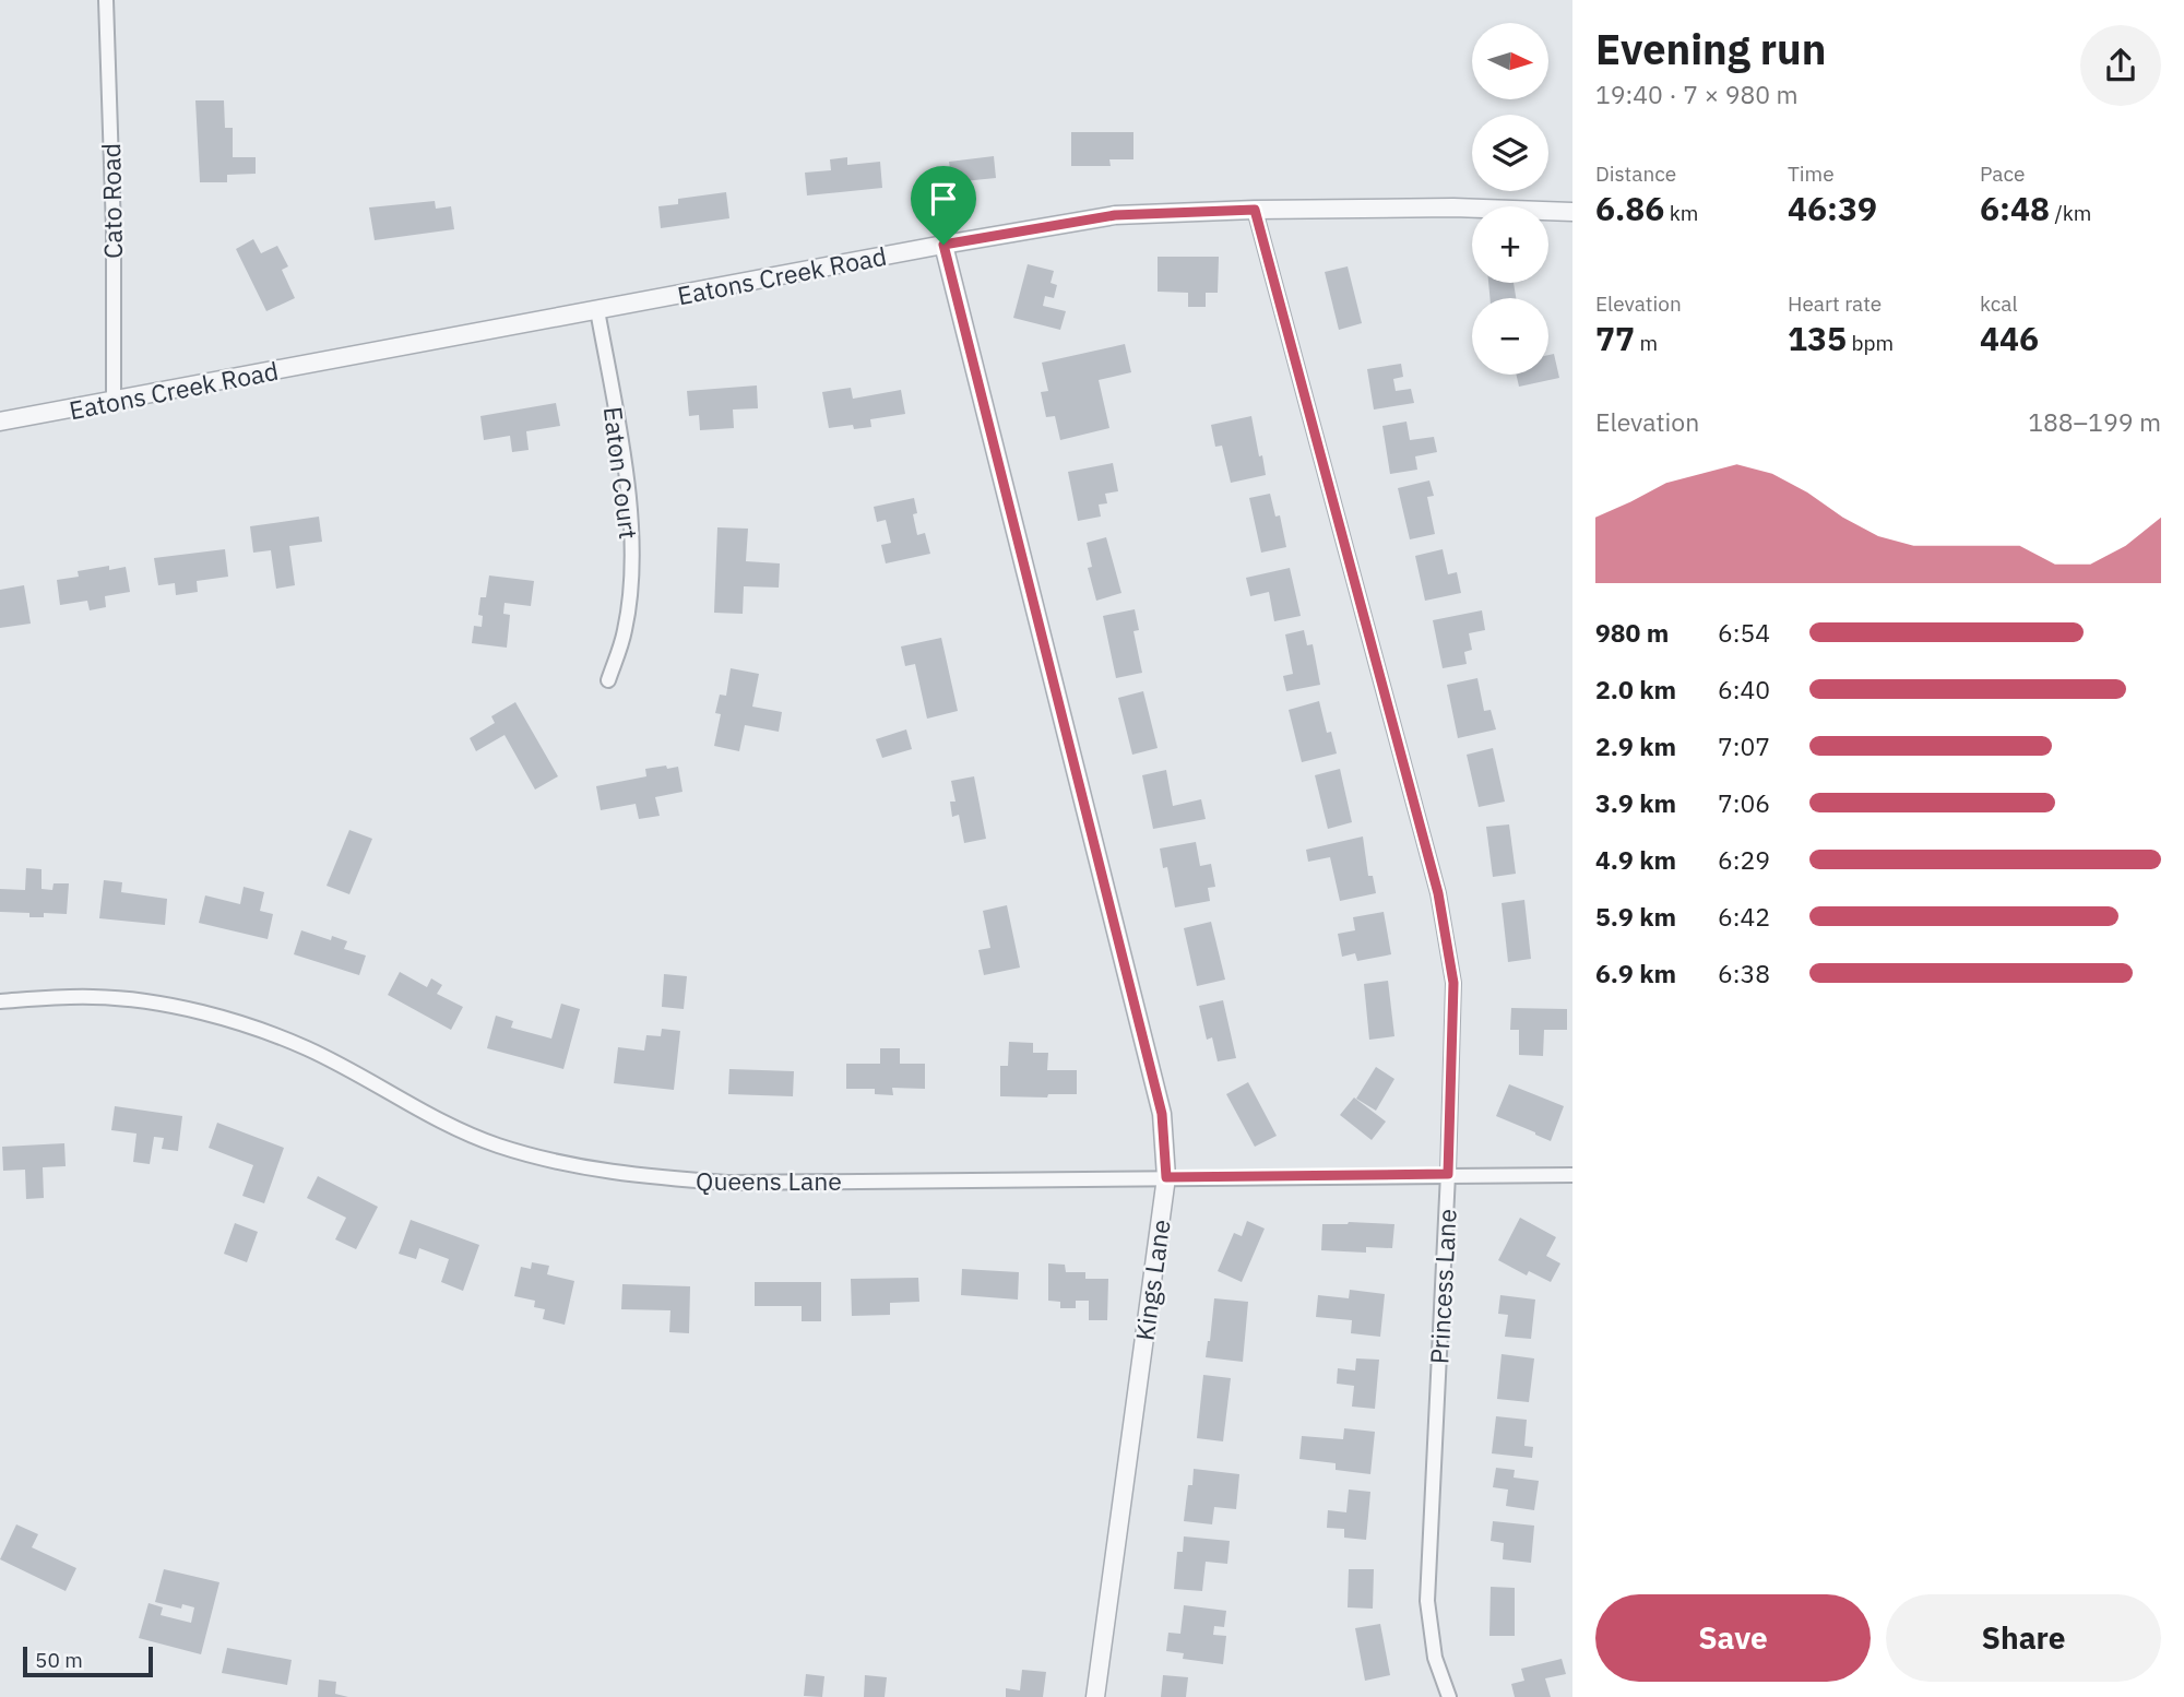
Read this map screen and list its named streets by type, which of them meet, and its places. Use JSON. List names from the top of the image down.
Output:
{
  "streets": {
    "street": [
      "Cato Road",
      "Eatons Creek Road",
      "Eaton Court",
      "Queens Lane",
      "Kings Lane",
      "Princess Lane"
    ]
  },
  "crossings": [
    ["Cato Road", "Eatons Creek Road"],
    ["Eatons Creek Road", "Eaton Court"],
    ["Eatons Creek Road", "Kings Lane"],
    ["Eatons Creek Road", "Princess Lane"],
    ["Queens Lane", "Kings Lane"],
    ["Queens Lane", "Princess Lane"]
  ],
  "scale_bar": "50 m",
  "north": "right",
  "page": {
    "heading": ["Evening run", "19:40 · 7 × 980 m"],
    "map_buttons": ["+", "−"],
    "stats": [
      ["Distance", "6.86 km"],
      ["Time", "46:39"],
      ["Pace", "6:48 /km"],
      ["Elevation", "77 m"],
      ["Heart rate", "135 bpm"],
      ["kcal", "446"]
    ],
    "chart": ["Elevation", "188–199 m"],
    "list": [
      {
        "name": "980 m",
        "note": "6:54"
      },
      {
        "name": "2.0 km",
        "note": "6:40"
      },
      {
        "name": "2.9 km",
        "note": "7:07"
      },
      {
        "name": "3.9 km",
        "note": "7:06"
      },
      {
        "name": "4.9 km",
        "note": "6:29"
      },
      {
        "name": "5.9 km",
        "note": "6:42"
      },
      {
        "name": "6.9 km",
        "note": "6:38"
      }
    ],
    "buttons": ["Save", "Share"],
    "scale": "50 m"
  }
}
